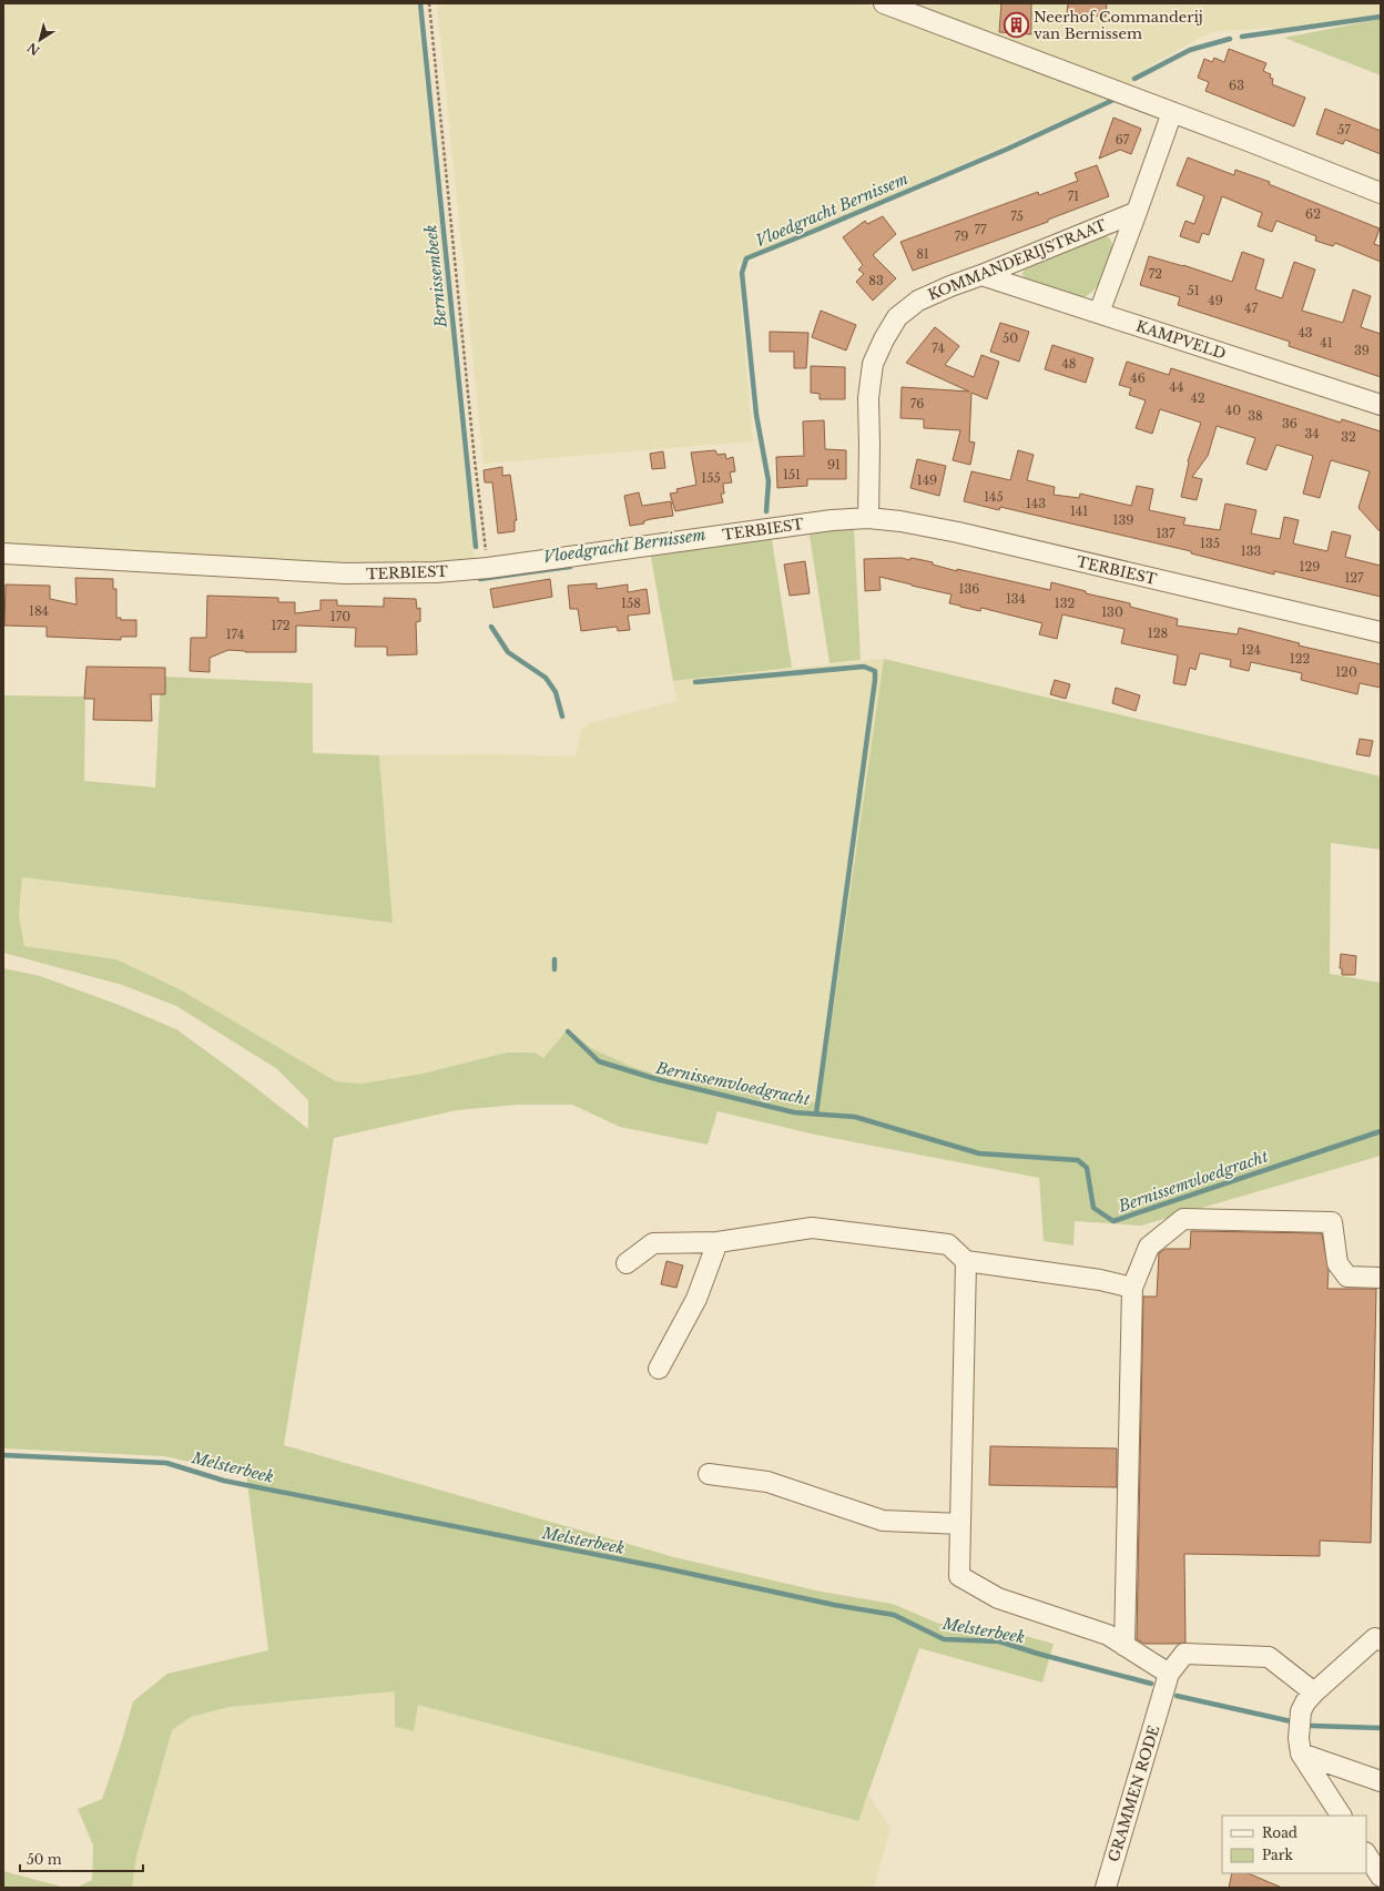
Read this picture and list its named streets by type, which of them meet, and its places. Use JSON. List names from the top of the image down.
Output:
{
  "streets": {
    "street": [
      "KOMMANDERIJSTRAAT",
      "KAMPVELD",
      "TERBIEST",
      "GRAMMEN RODE"
    ]
  },
  "crossings": [
    ["KOMMANDERIJSTRAAT", "KAMPVELD"],
    ["KOMMANDERIJSTRAAT", "TERBIEST"]
  ],
  "water": [
    "Vloedgracht Bernissem",
    "Bernissembeek",
    "Bernissemvloedgracht",
    "Melsterbeek"
  ],
  "places": {
    "building": ["Neerhof Commanderij van Bernissem"]
  },
  "house_numbers": [
    "63",
    "57",
    "67",
    "71",
    "62",
    "75",
    "77",
    "79",
    "81",
    "72",
    "83",
    "51",
    "49",
    "47",
    "43",
    "50",
    "41",
    "74",
    "39",
    "48",
    "46",
    "44",
    "42",
    "76",
    "40",
    "38",
    "36",
    "34",
    "32",
    "91",
    "151",
    "155",
    "149",
    "145",
    "143",
    "141",
    "139",
    "137",
    "135",
    "133",
    "129",
    "127",
    "136",
    "134",
    "158",
    "132",
    "184",
    "130",
    "170",
    "172",
    "128",
    "174",
    "124",
    "122",
    "120"
  ],
  "legend": ["Road", "Park"],
  "scale_bar": "50 m",
  "north": "bottom left"
}
